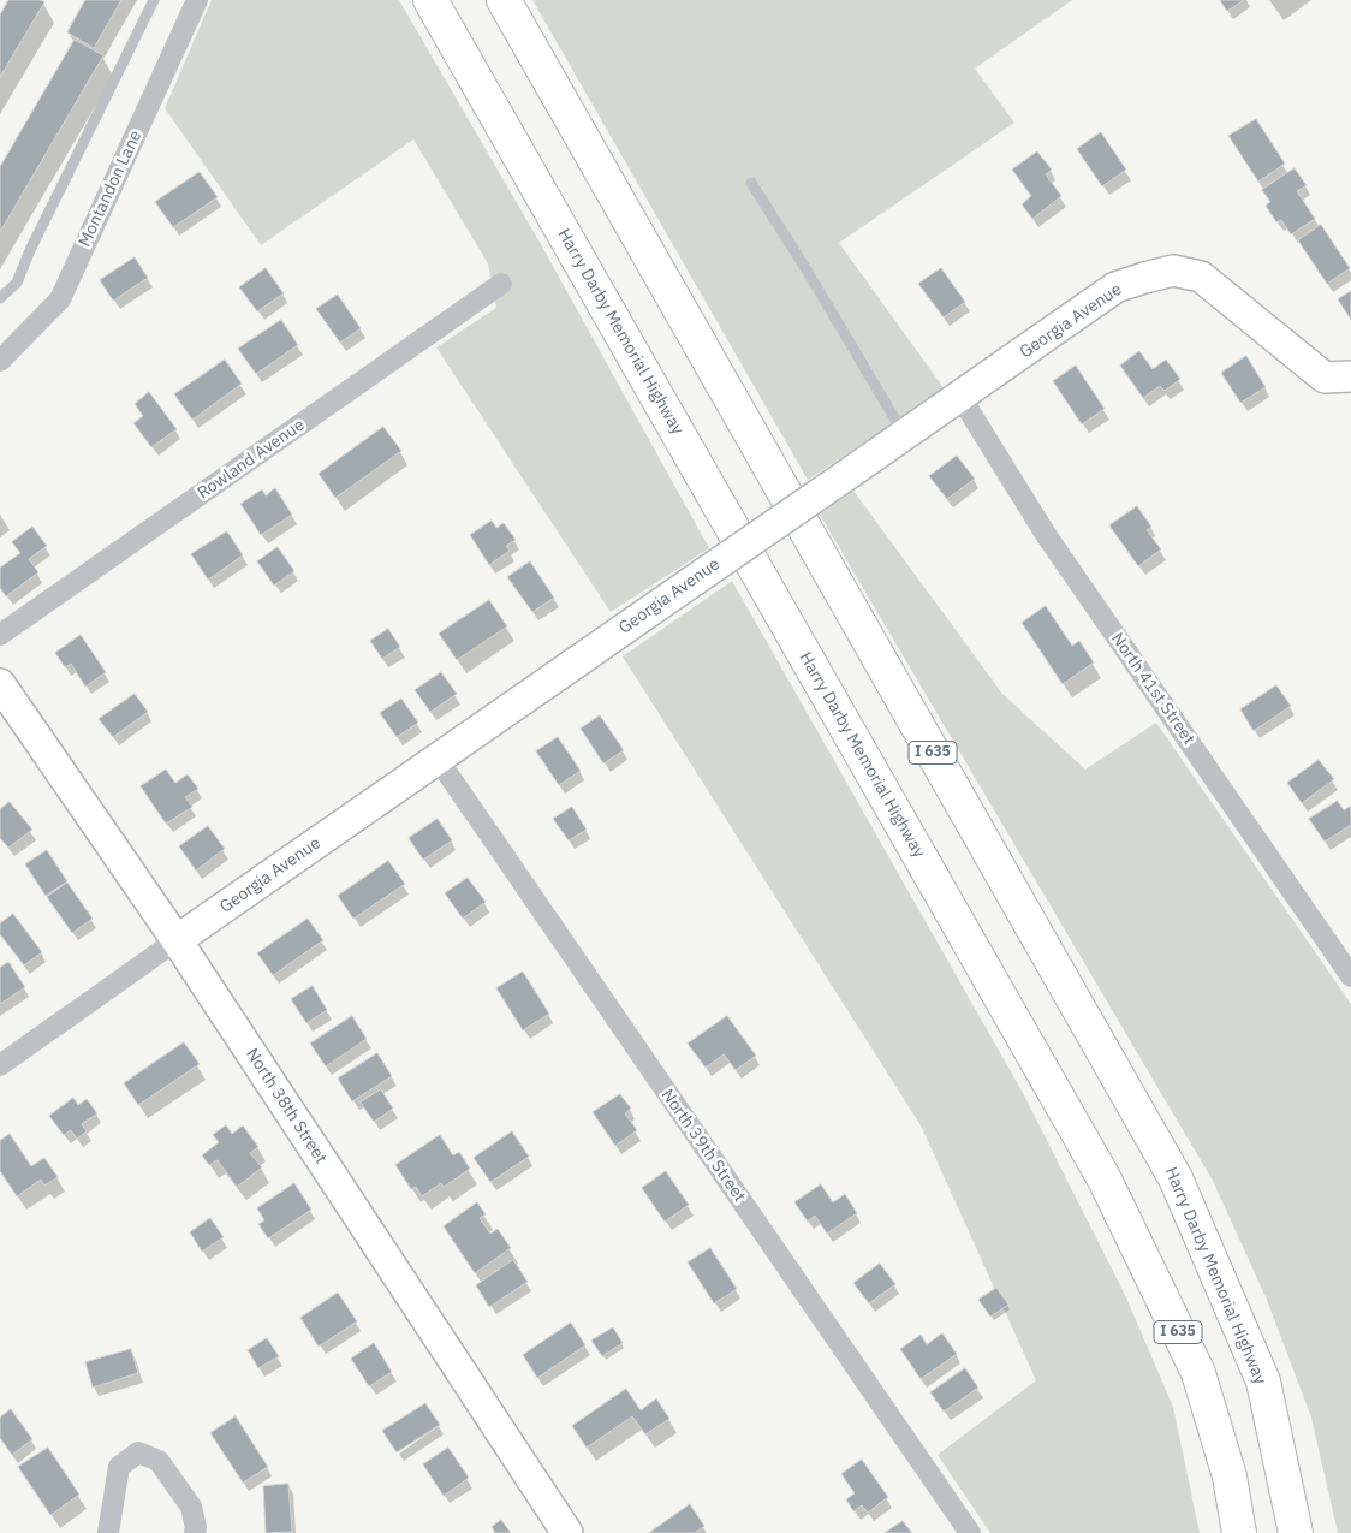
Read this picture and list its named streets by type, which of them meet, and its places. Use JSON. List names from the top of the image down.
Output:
{
  "streets": {
    "highway": ["Harry Darby Memorial Highway", "I 635"],
    "street": [
      "Montandon Lane",
      "Georgia Avenue",
      "Rowland Avenue",
      "North 41st Street",
      "North 38th Street",
      "North 39th Street"
    ]
  },
  "crossings": [
    ["Georgia Avenue", "North 41st Street"],
    ["Georgia Avenue", "North 38th Street"],
    ["Georgia Avenue", "North 39th Street"]
  ]
}
